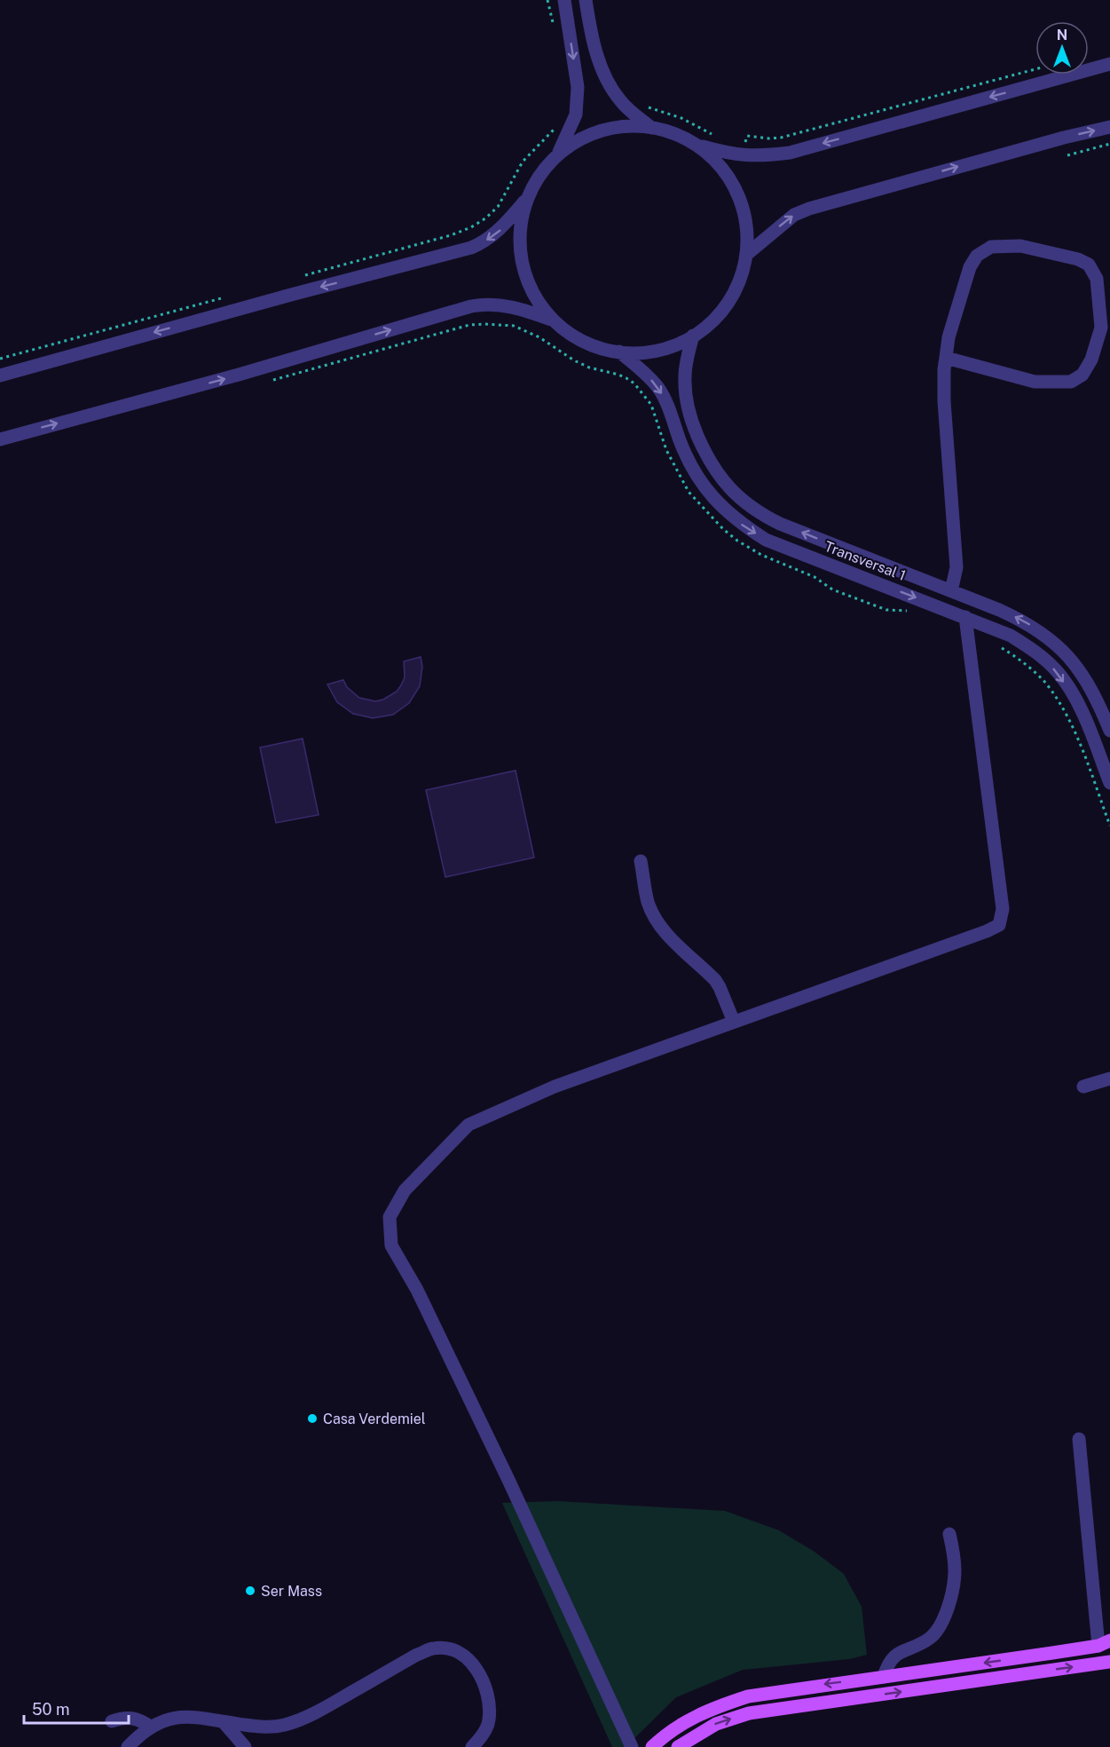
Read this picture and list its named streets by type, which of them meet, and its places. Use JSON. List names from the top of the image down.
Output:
{
  "streets": {
    "street": ["Transversal 1"]
  },
  "places": ["Casa Verdemiel", "Ser Mass"],
  "scale_bar": "50 m",
  "north": "top"
}
